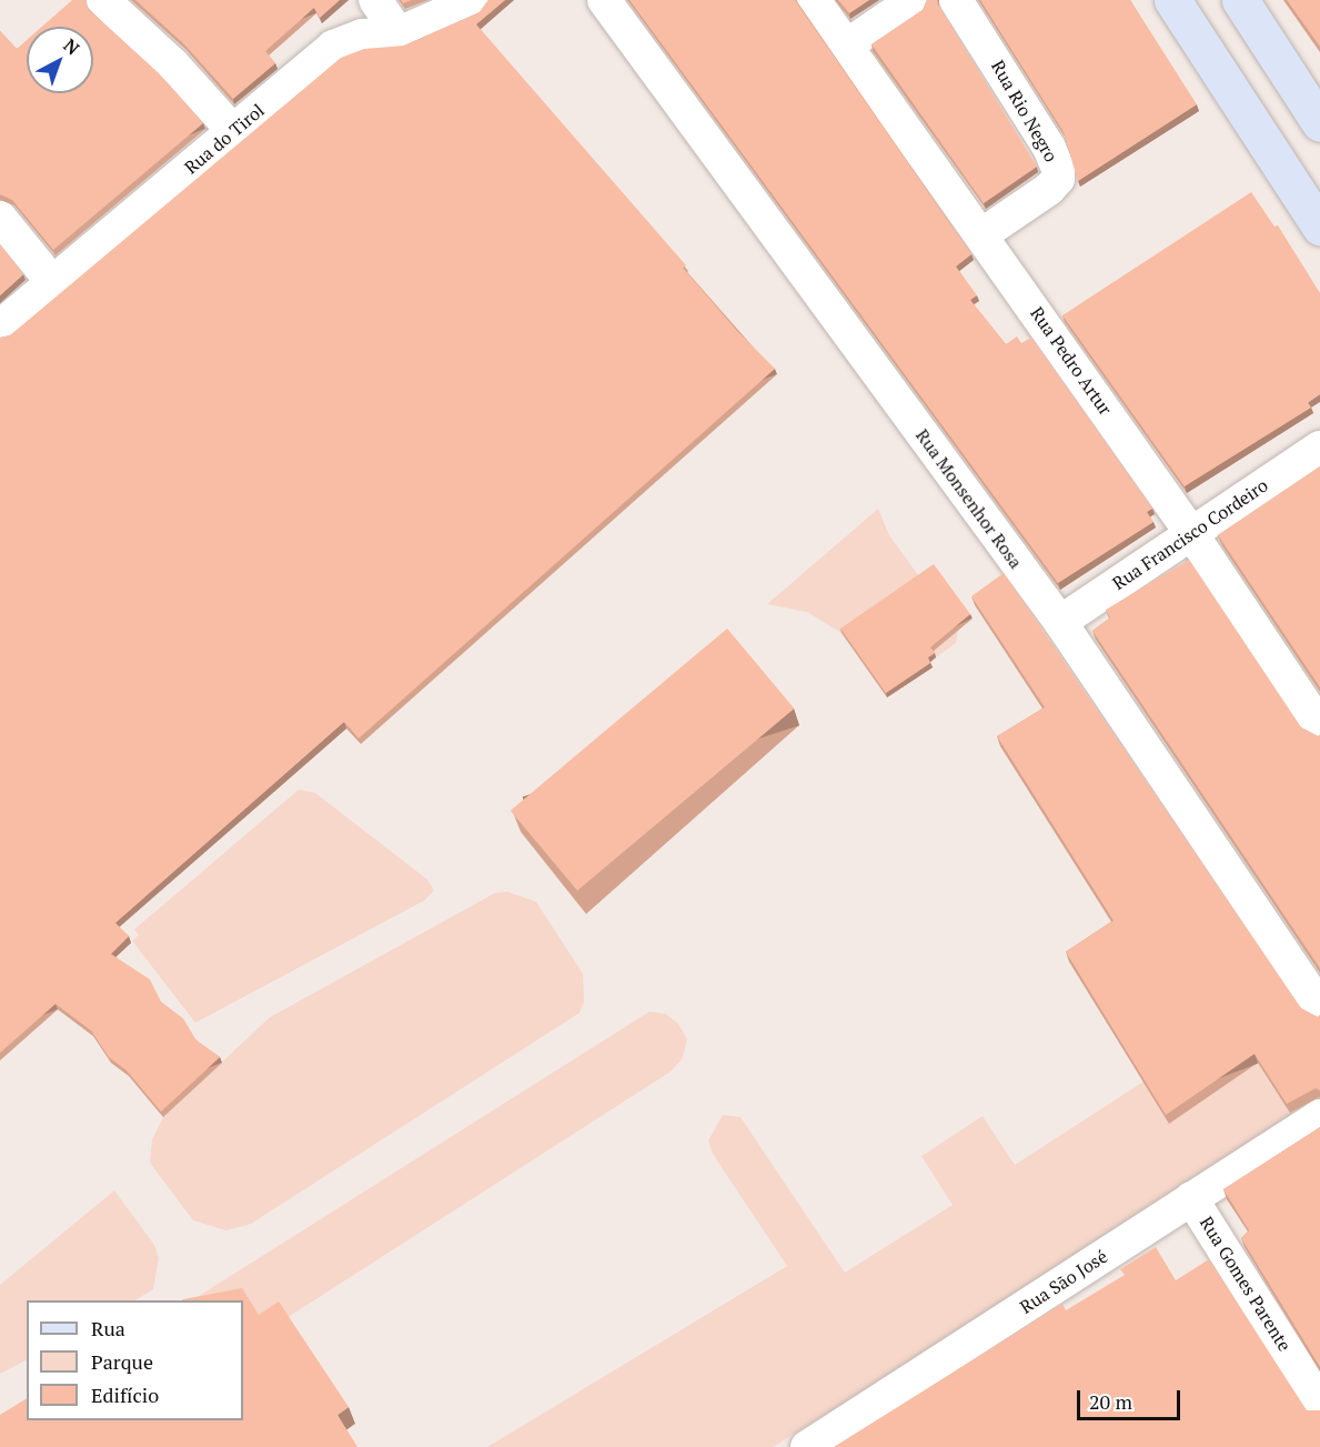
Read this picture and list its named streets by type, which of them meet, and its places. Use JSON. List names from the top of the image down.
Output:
{
  "streets": {
    "street": [
      "Rua Rio Negro",
      "Rua do Tirol",
      "Rua Pedro Artur",
      "Rua Monsenhor Rosa",
      "Rua Francisco Cordeiro",
      "Rua São José",
      "Rua Gomes Parente"
    ]
  },
  "crossings": [
    ["Rua Rio Negro", "Rua Pedro Artur"],
    ["Rua Pedro Artur", "Rua Francisco Cordeiro"],
    ["Rua Monsenhor Rosa", "Rua Francisco Cordeiro"],
    ["Rua São José", "Rua Gomes Parente"]
  ],
  "legend": ["Rua", "Parque", "Edifício"],
  "scale_bar": "20 m",
  "north": "top right"
}
